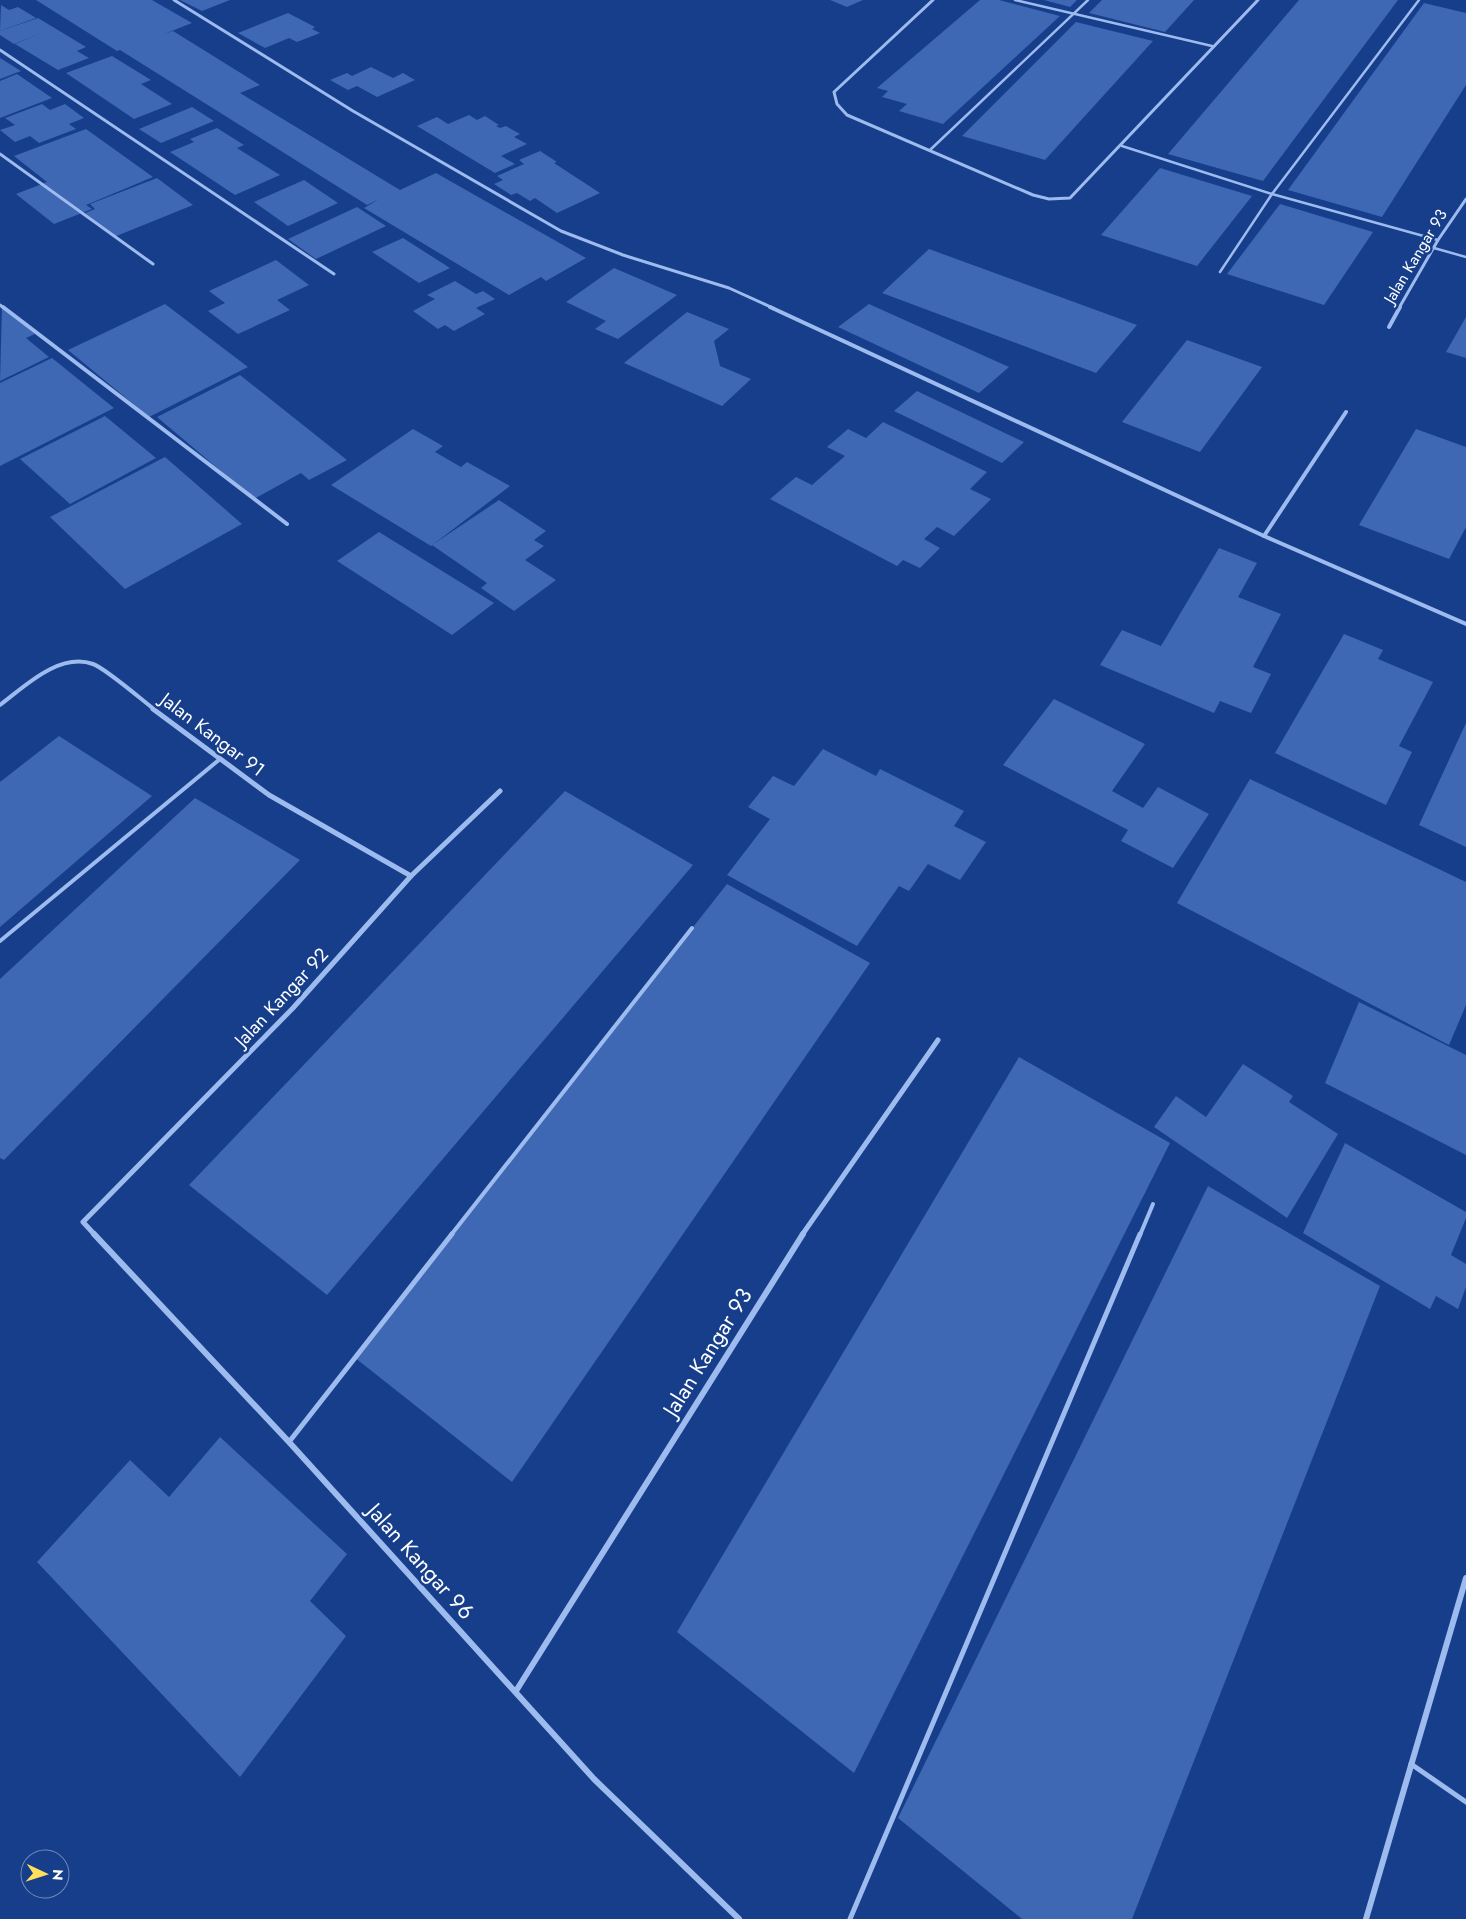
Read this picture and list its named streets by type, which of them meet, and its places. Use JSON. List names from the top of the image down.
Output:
{
  "streets": {
    "street": [
      "Jalan Kangar 93",
      "Jalan Kangar 91",
      "Jalan Kangar 92",
      "Jalan Kangar 96"
    ]
  },
  "crossings": [
    ["Jalan Kangar 93", "Jalan Kangar 96"],
    ["Jalan Kangar 91", "Jalan Kangar 92"],
    ["Jalan Kangar 92", "Jalan Kangar 96"]
  ],
  "north": "right"
}
